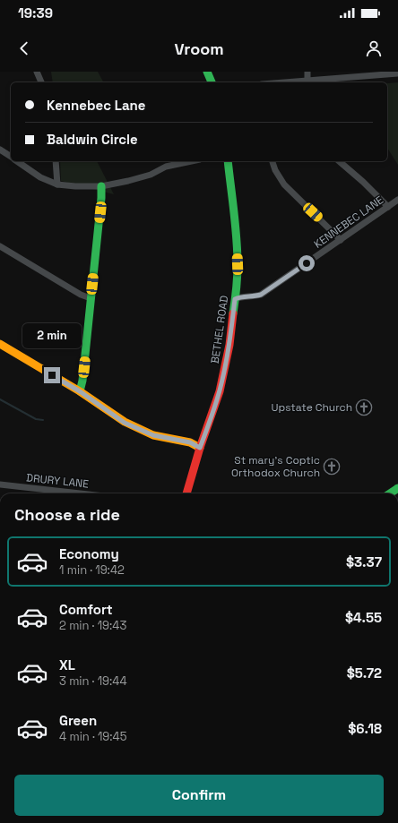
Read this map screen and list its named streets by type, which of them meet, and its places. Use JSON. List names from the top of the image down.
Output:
{
  "streets": {
    "street": ["KENNEBEC LANE", "BETHEL ROAD", "DRURY LANE"]
  },
  "crossings": [
    ["KENNEBEC LANE", "BETHEL ROAD"]
  ],
  "places": {
    "church": ["Upstate Church", "St mary's Coptic Orthodox Church"]
  },
  "page": {
    "status": "19:39",
    "header": "Vroom",
    "banner": ["Kennebec Lane", "Baldwin Circle"],
    "bubble": "2 min",
    "heading": "Choose a ride",
    "list": [
      {
        "name": "Economy",
        "note": "1 min · 19:42",
        "value": "$3.37"
      },
      {
        "name": "Comfort",
        "note": "2 min · 19:43",
        "value": "$4.55"
      },
      {
        "name": "XL",
        "note": "3 min · 19:44",
        "value": "$5.72"
      },
      {
        "name": "Green",
        "note": "4 min · 19:45",
        "value": "$6.18"
      }
    ],
    "buttons": "Confirm"
  }
}
